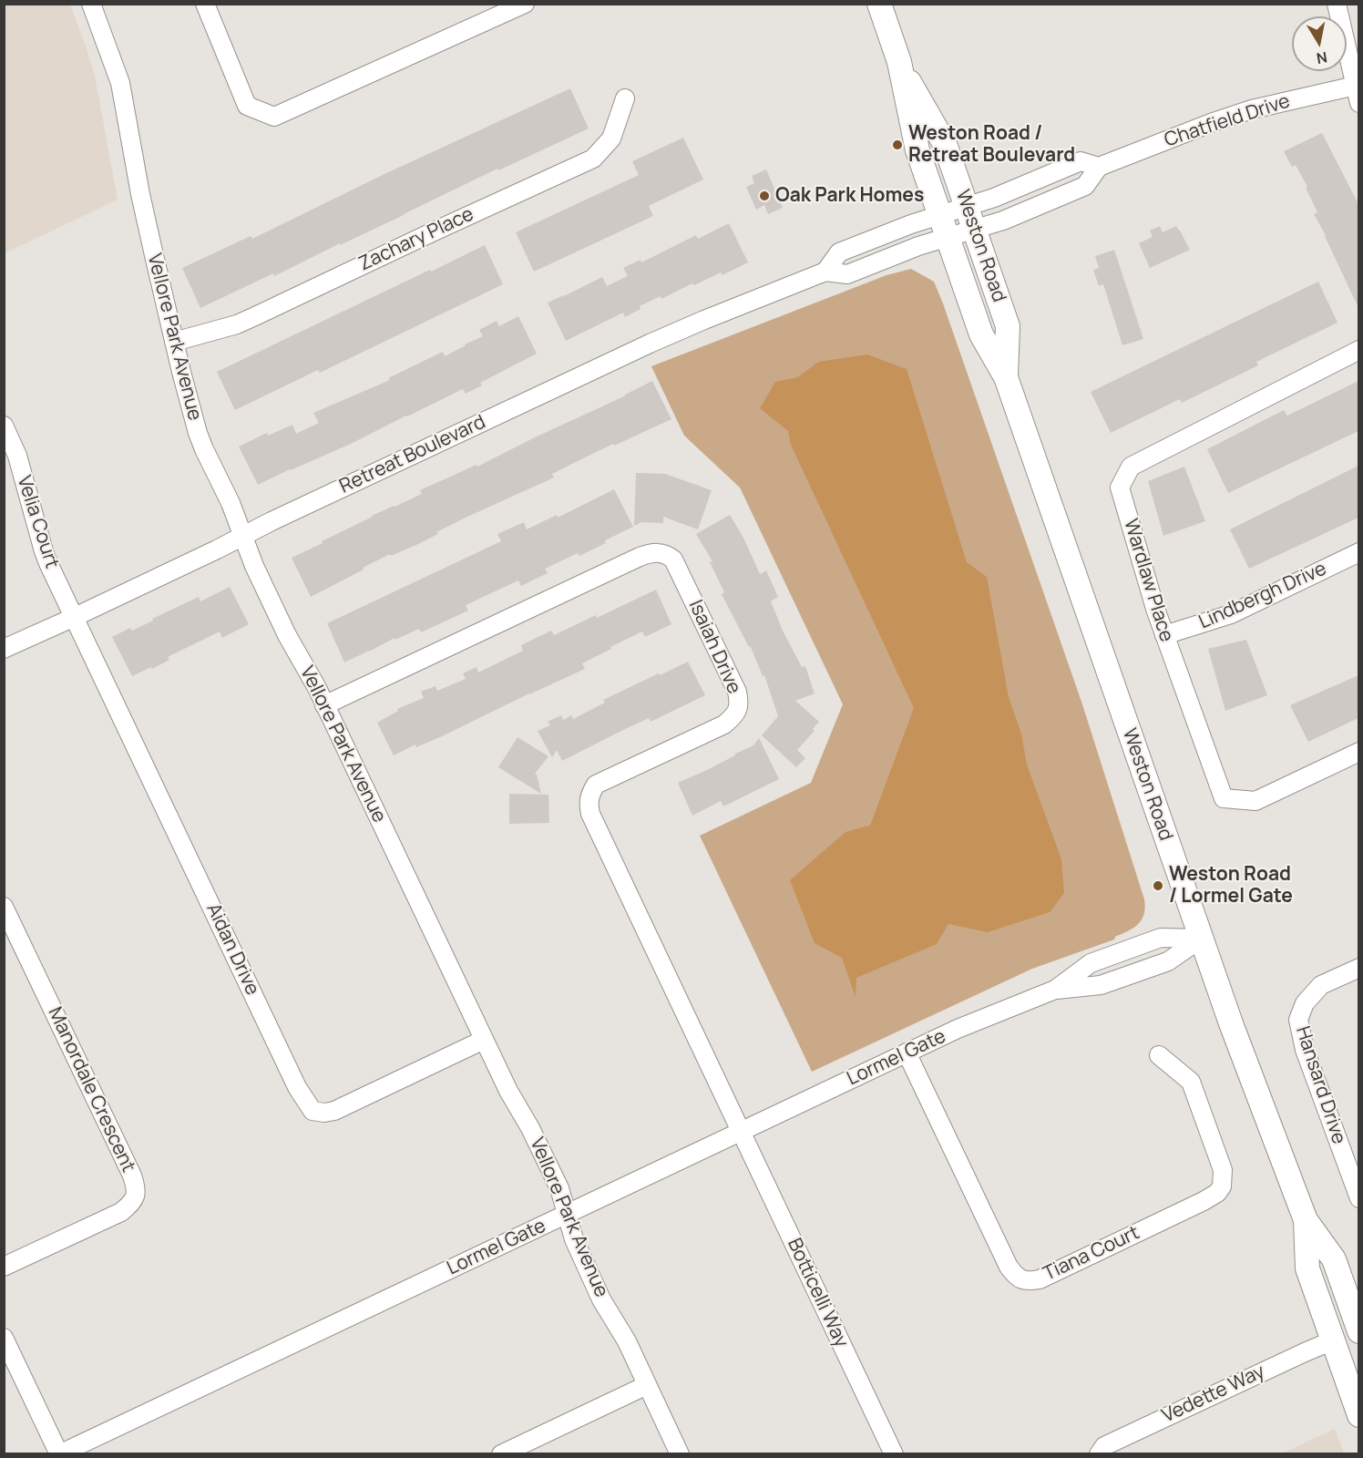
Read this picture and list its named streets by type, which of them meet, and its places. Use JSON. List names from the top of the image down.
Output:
{
  "streets": {
    "main road": ["Weston Road"],
    "street": [
      "Chatfield Drive",
      "Zachary Place",
      "Vellore Park Avenue",
      "Retreat Boulevard",
      "Velia Court",
      "Wardlaw Place",
      "Lindbergh Drive",
      "Isaiah Drive",
      "Aidan Drive",
      "Lormel Gate",
      "Hansard Drive",
      "Manordale Crescent",
      "Tiana Court",
      "Botticelli Way",
      "Vedette Way"
    ]
  },
  "crossings": [
    ["Chatfield Drive", "Weston Road"],
    ["Chatfield Drive", "Retreat Boulevard"],
    ["Zachary Place", "Vellore Park Avenue"],
    ["Weston Road", "Retreat Boulevard"],
    ["Weston Road", "Lormel Gate"],
    ["Weston Road", "Vedette Way"],
    ["Vellore Park Avenue", "Retreat Boulevard"],
    ["Vellore Park Avenue", "Isaiah Drive"],
    ["Vellore Park Avenue", "Aidan Drive"],
    ["Vellore Park Avenue", "Lormel Gate"],
    ["Retreat Boulevard", "Velia Court"],
    ["Retreat Boulevard", "Aidan Drive"],
    ["Velia Court", "Aidan Drive"],
    ["Wardlaw Place", "Lindbergh Drive"],
    ["Isaiah Drive", "Lormel Gate"],
    ["Isaiah Drive", "Botticelli Way"],
    ["Lormel Gate", "Tiana Court"],
    ["Lormel Gate", "Botticelli Way"]
  ],
  "places": ["Weston Road / Retreat Boulevard", "Oak Park Homes", "Weston Road / Lormel Gate"],
  "north": "bottom"
}
